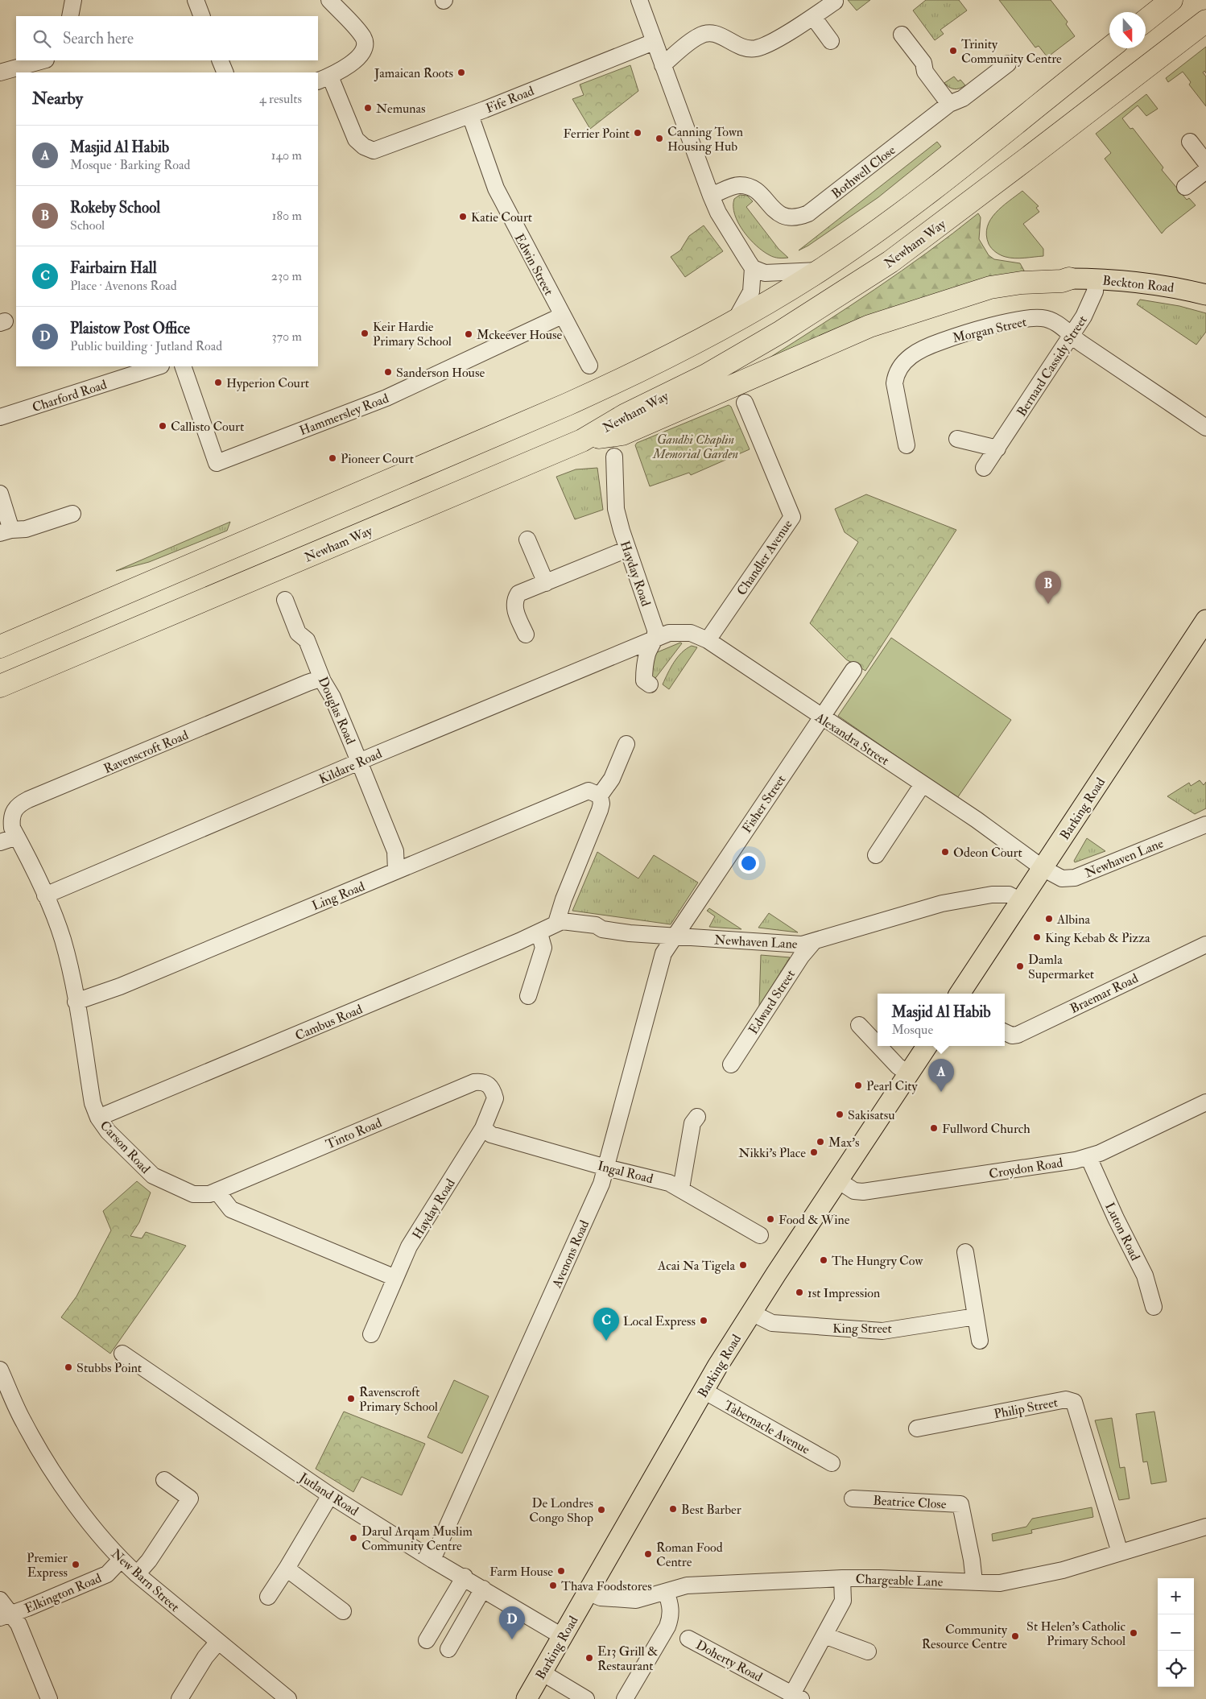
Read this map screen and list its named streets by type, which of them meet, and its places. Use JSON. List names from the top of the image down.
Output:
{
  "streets": {
    "highway": ["Newham Way"],
    "main road": ["Beckton Road", "Barking Road"],
    "street": [
      "Fife Road",
      "Bothwell Close",
      "Edwin Street",
      "Morgan Street",
      "Bernard Cassidy Street",
      "Charford Road",
      "Hammersley Road",
      "Chandler Avenue",
      "Hayday Road",
      "Douglas Road",
      "Alexandra Street",
      "Ravenscroft Road",
      "Kildare Road",
      "Fisher Street",
      "Newhaven Lane",
      "Ling Road",
      "Braemar Road",
      "Edward Street",
      "Cambus Road",
      "Tinto Road",
      "Carson Road",
      "Croydon Road",
      "Ingal Road",
      "Luton Road",
      "Avenons Road",
      "King Street",
      "Philip Street",
      "Tabernacle Avenue",
      "Jutland Road",
      "Beatrice Close",
      "New Barn Street",
      "Chargeable Lane",
      "Elkington Road",
      "Doherty Road"
    ]
  },
  "crossings": [
    ["Fife Road", "Edwin Street"],
    ["Edwin Street", "Hammersley Road"],
    ["Beckton Road", "Bernard Cassidy Street"],
    ["Morgan Street", "Bernard Cassidy Street"],
    ["Chandler Avenue", "Alexandra Street"],
    ["Hayday Road", "Alexandra Street"],
    ["Hayday Road", "Kildare Road"],
    ["Hayday Road", "Tinto Road"],
    ["Hayday Road", "Ingal Road"],
    ["Douglas Road", "Ravenscroft Road"],
    ["Douglas Road", "Kildare Road"],
    ["Douglas Road", "Ling Road"],
    ["Alexandra Street", "Kildare Road"],
    ["Alexandra Street", "Fisher Street"],
    ["Alexandra Street", "Barking Road"],
    ["Alexandra Street", "Newhaven Lane"],
    ["Ravenscroft Road", "Carson Road"],
    ["Kildare Road", "Carson Road"],
    ["Fisher Street", "Newhaven Lane"],
    ["Fisher Street", "Avenons Road"],
    ["Barking Road", "Newhaven Lane"],
    ["Barking Road", "Croydon Road"],
    ["Barking Road", "King Street"],
    ["Barking Road", "Tabernacle Avenue"],
    ["Barking Road", "Jutland Road"],
    ["Barking Road", "Chargeable Lane"],
    ["Newhaven Lane", "Edward Street"],
    ["Newhaven Lane", "Cambus Road"],
    ["Newhaven Lane", "Avenons Road"],
    ["Ling Road", "Carson Road"],
    ["Cambus Road", "Carson Road"],
    ["Tinto Road", "Carson Road"],
    ["Croydon Road", "Luton Road"],
    ["Ingal Road", "Avenons Road"],
    ["Avenons Road", "Jutland Road"],
    ["Philip Street", "Chargeable Lane"],
    ["Beatrice Close", "Chargeable Lane"],
    ["New Barn Street", "Elkington Road"]
  ],
  "parks": ["Gandhi Chaplin Memorial Garden"],
  "places": [
    "Trinity Community Centre",
    "Jamaican Roots",
    "Nemunas",
    "Ferrier Point",
    "Canning Town Housing Hub",
    "Katie Court",
    "Keir Hardie Primary School",
    "Mckeever House",
    "Sanderson House",
    "Hyperion Court",
    "Callisto Court",
    "Pioneer Court",
    "Odeon Court",
    "Albina",
    "King Kebab & Pizza",
    "Damla Supermarket",
    "Pearl City",
    "Sakisatsu",
    "Fullword Church",
    "Max's",
    "Nikki's Place",
    "Food & Wine",
    "The Hungry Cow",
    "Acai Na Tigela",
    "1st Impression",
    "Local Express",
    "Stubbs Point",
    "Ravenscroft Primary School",
    "Best Barber",
    "De Londres Congo Shop",
    "Darul Arqam Muslim Community Centre",
    "Roman Food Centre",
    "Premier Express",
    "Farm House",
    "Thava Foodstores",
    "St Helen's Catholic Primary School",
    "Community Resource Centre",
    "E13 Grill & Restaurant"
  ],
  "north": "bottom",
  "page": {
    "search": "Search here",
    "heading": ["Nearby", "4 results"],
    "list": [
      {
        "mark": "A",
        "name": "Masjid Al Habib",
        "note": "Mosque · Barking Road",
        "value": "140 m"
      },
      {
        "mark": "B",
        "name": "Rokeby School",
        "note": "School",
        "value": "180 m"
      },
      {
        "mark": "C",
        "name": "Fairbairn Hall",
        "note": "Place · Avenons Road",
        "value": "230 m"
      },
      {
        "mark": "D",
        "name": "Plaistow Post Office",
        "note": "Public building · Jutland Road",
        "value": "370 m"
      }
    ],
    "pins": [
      "B",
      "A",
      "C",
      "D"
    ],
    "popup": ["Masjid Al Habib", "Mosque"],
    "map_buttons": ["+", "−"]
  }
}
